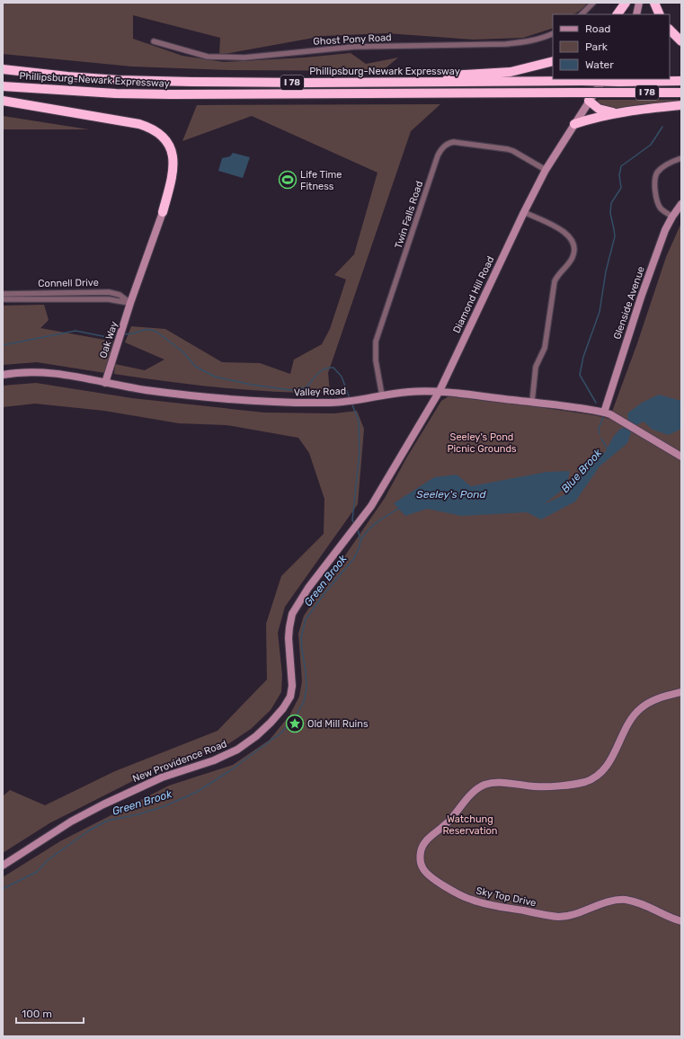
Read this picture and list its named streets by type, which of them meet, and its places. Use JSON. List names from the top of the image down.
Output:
{
  "streets": {
    "highway": ["Phillipsburg-Newark Expressway", "I 78"],
    "main road": [
      "Diamond Hill Road",
      "Glenside Avenue",
      "Oak Way",
      "Valley Road",
      "New Providence Road",
      "Sky Top Drive"
    ],
    "street": ["Ghost Pony Road", "Twin Falls Road", "Connell Drive"]
  },
  "crossings": [
    ["Twin Falls Road", "Diamond Hill Road"],
    ["Twin Falls Road", "Valley Road"],
    ["Connell Drive", "Oak Way"],
    ["Diamond Hill Road", "Valley Road"],
    ["Diamond Hill Road", "New Providence Road"],
    ["Glenside Avenue", "Valley Road"],
    ["Oak Way", "Valley Road"]
  ],
  "water": ["Blue Brook", "Seeley's Pond", "Green Brook"],
  "parks": ["Seeley's Pond Picnic Grounds", "Watchung Reservation"],
  "places": {
    "sports": ["Life Time Fitness"],
    "place": ["Old Mill Ruins"]
  },
  "legend": ["Road", "Park", "Water"],
  "scale_bar": "100 m"
}
